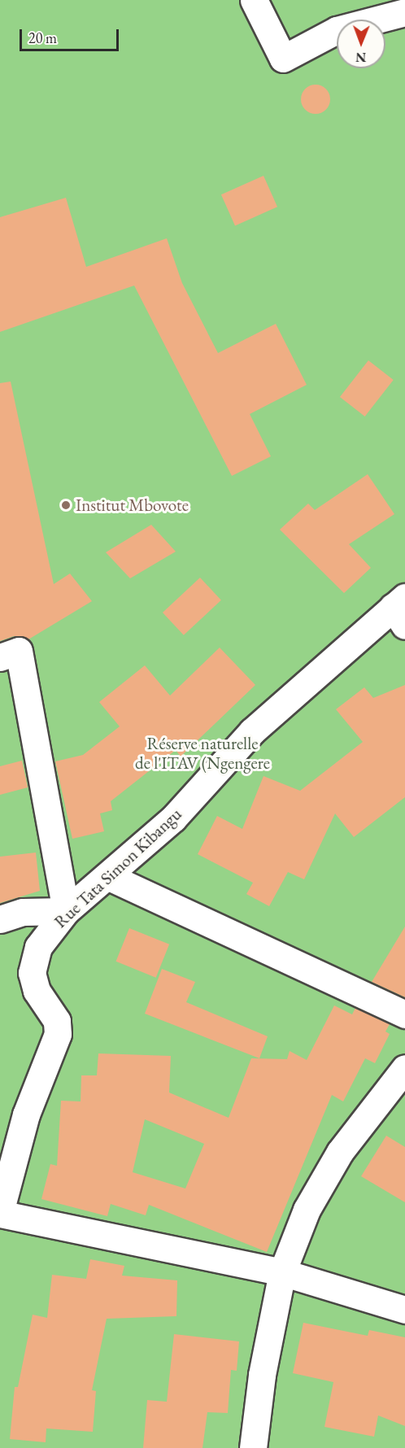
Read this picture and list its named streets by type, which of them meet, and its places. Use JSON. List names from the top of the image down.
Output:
{
  "streets": {
    "street": ["Rue Tata Simon Kibangu"]
  },
  "parks": ["Réserve naturelle de l'ITAV (Ngengere"],
  "places": ["Institut Mbovote"],
  "scale_bar": "20 m",
  "north": "bottom"
}
